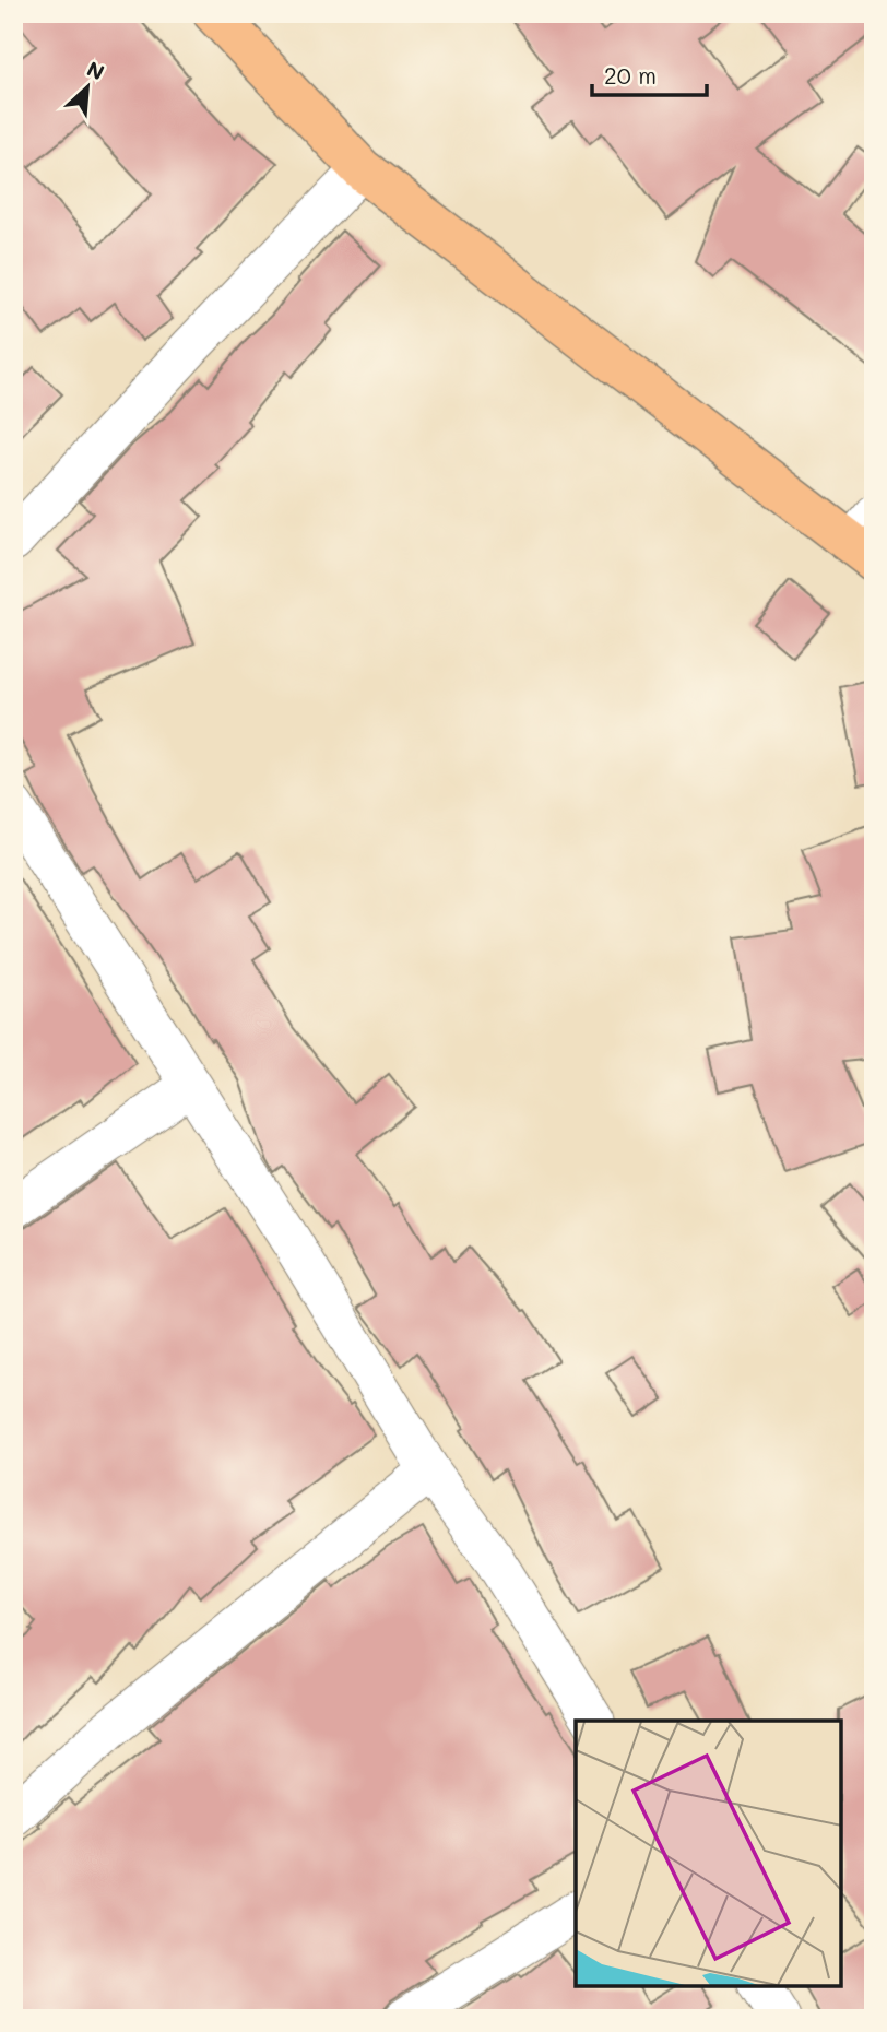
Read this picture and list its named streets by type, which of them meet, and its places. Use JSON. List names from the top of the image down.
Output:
{
  "scale_bar": "20 m",
  "north": "top right"
}
